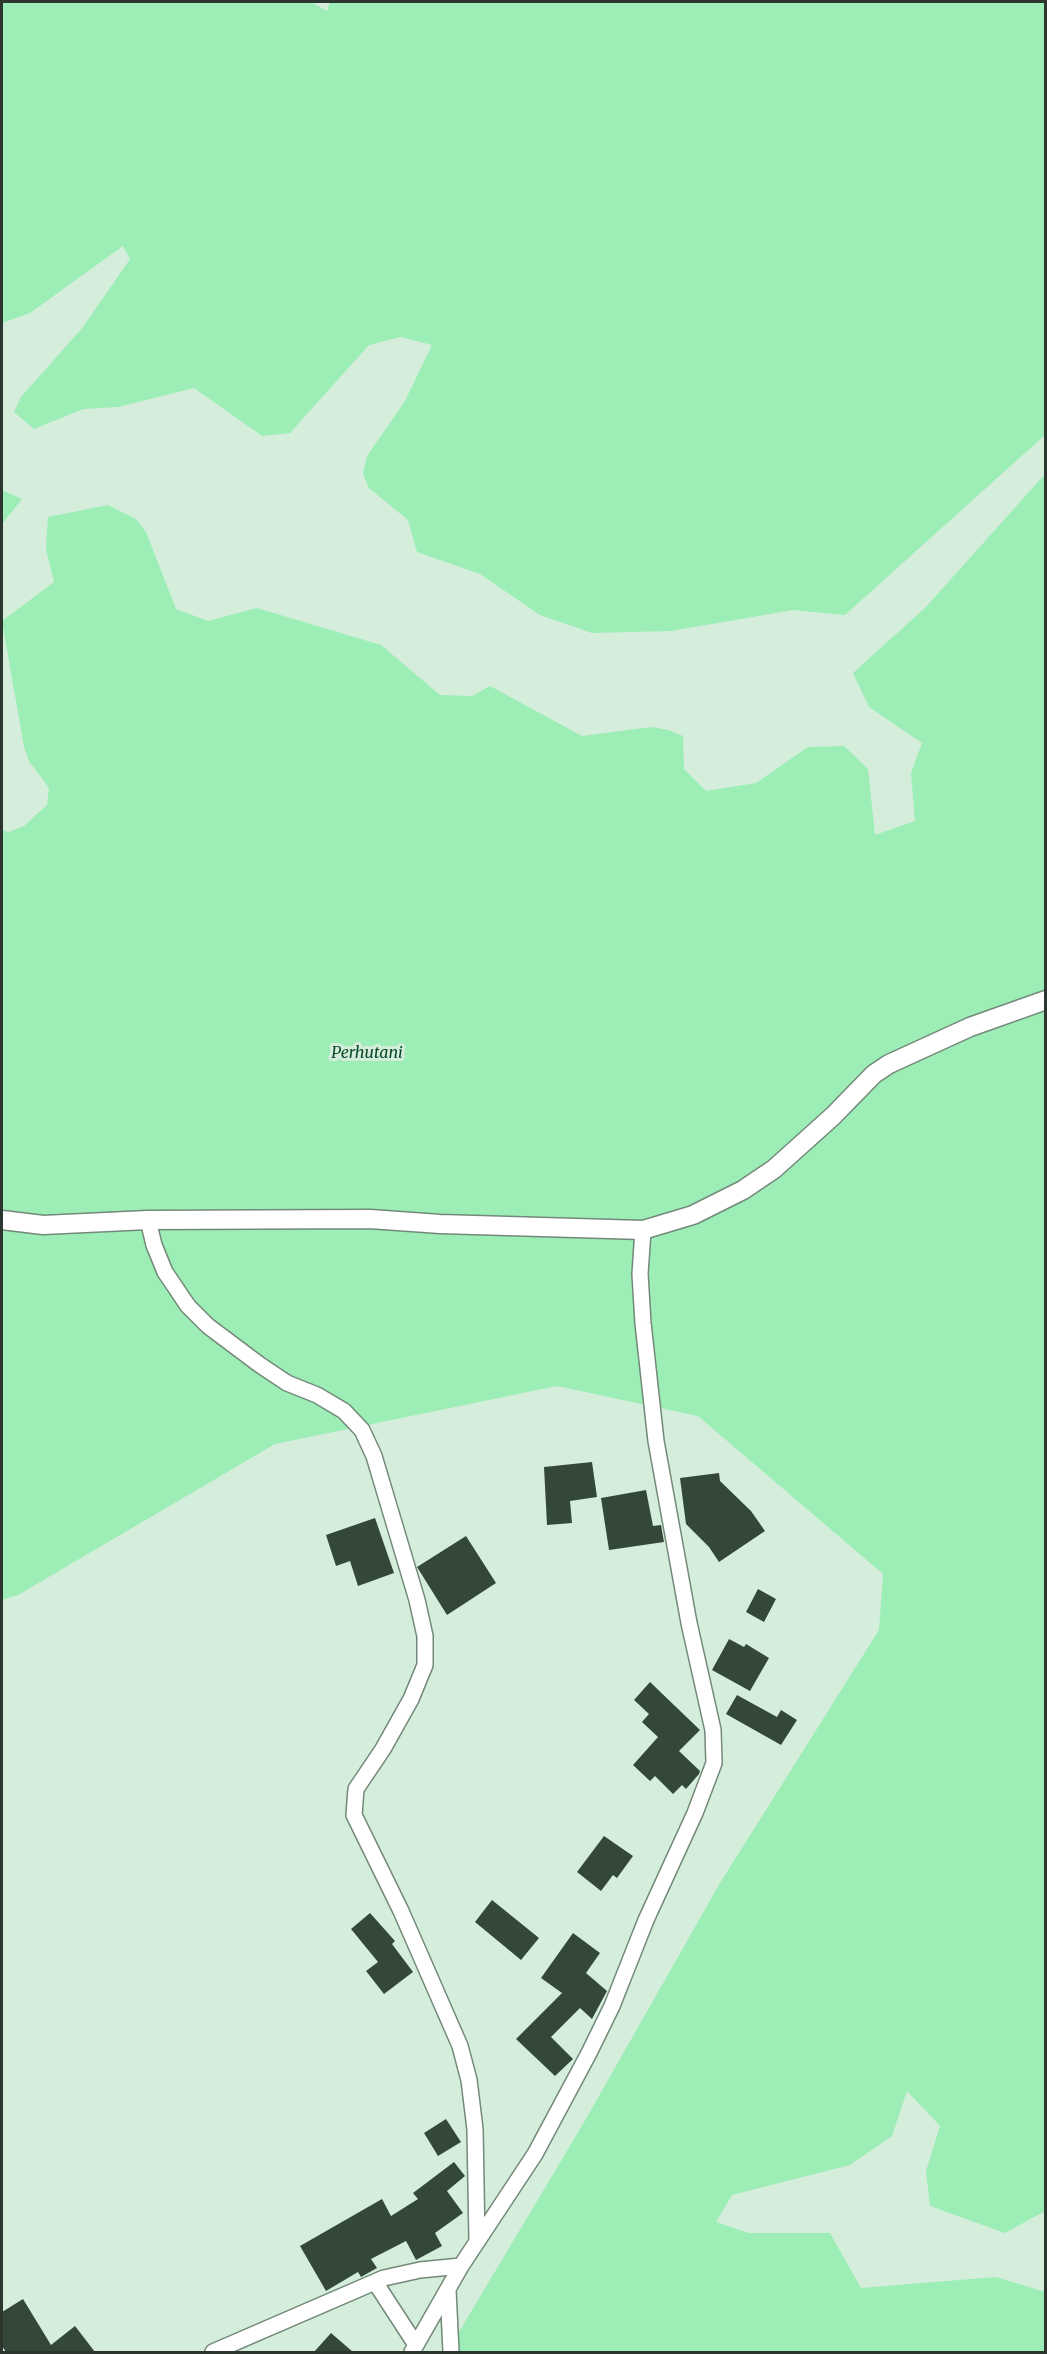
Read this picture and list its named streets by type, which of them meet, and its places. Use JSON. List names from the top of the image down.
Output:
{
  "parks": ["Perhutani"]
}
